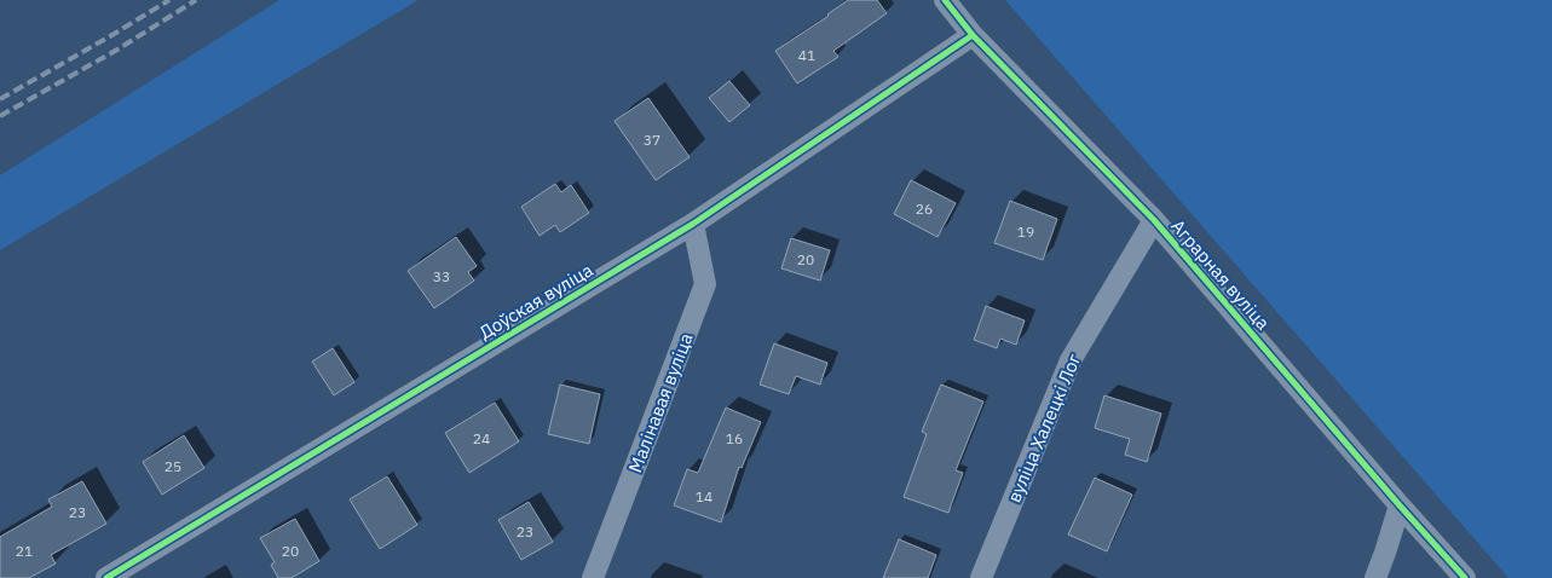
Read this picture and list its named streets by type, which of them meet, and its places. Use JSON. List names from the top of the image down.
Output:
{
  "streets": {
    "street": [
      "Аграрная вуліца",
      "Доўская вуліца",
      "Малінавая вуліца",
      "вуліца Халецкі Лог"
    ]
  },
  "crossings": [
    ["Аграрная вуліца", "Доўская вуліца"],
    ["Аграрная вуліца", "вуліца Халецкі Лог"],
    ["Доўская вуліца", "Малінавая вуліца"]
  ],
  "house_numbers": [
    "41",
    "37",
    "26",
    "19",
    "20",
    "33",
    "24",
    "16",
    "25",
    "14",
    "23",
    "23",
    "21",
    "20"
  ]
}
